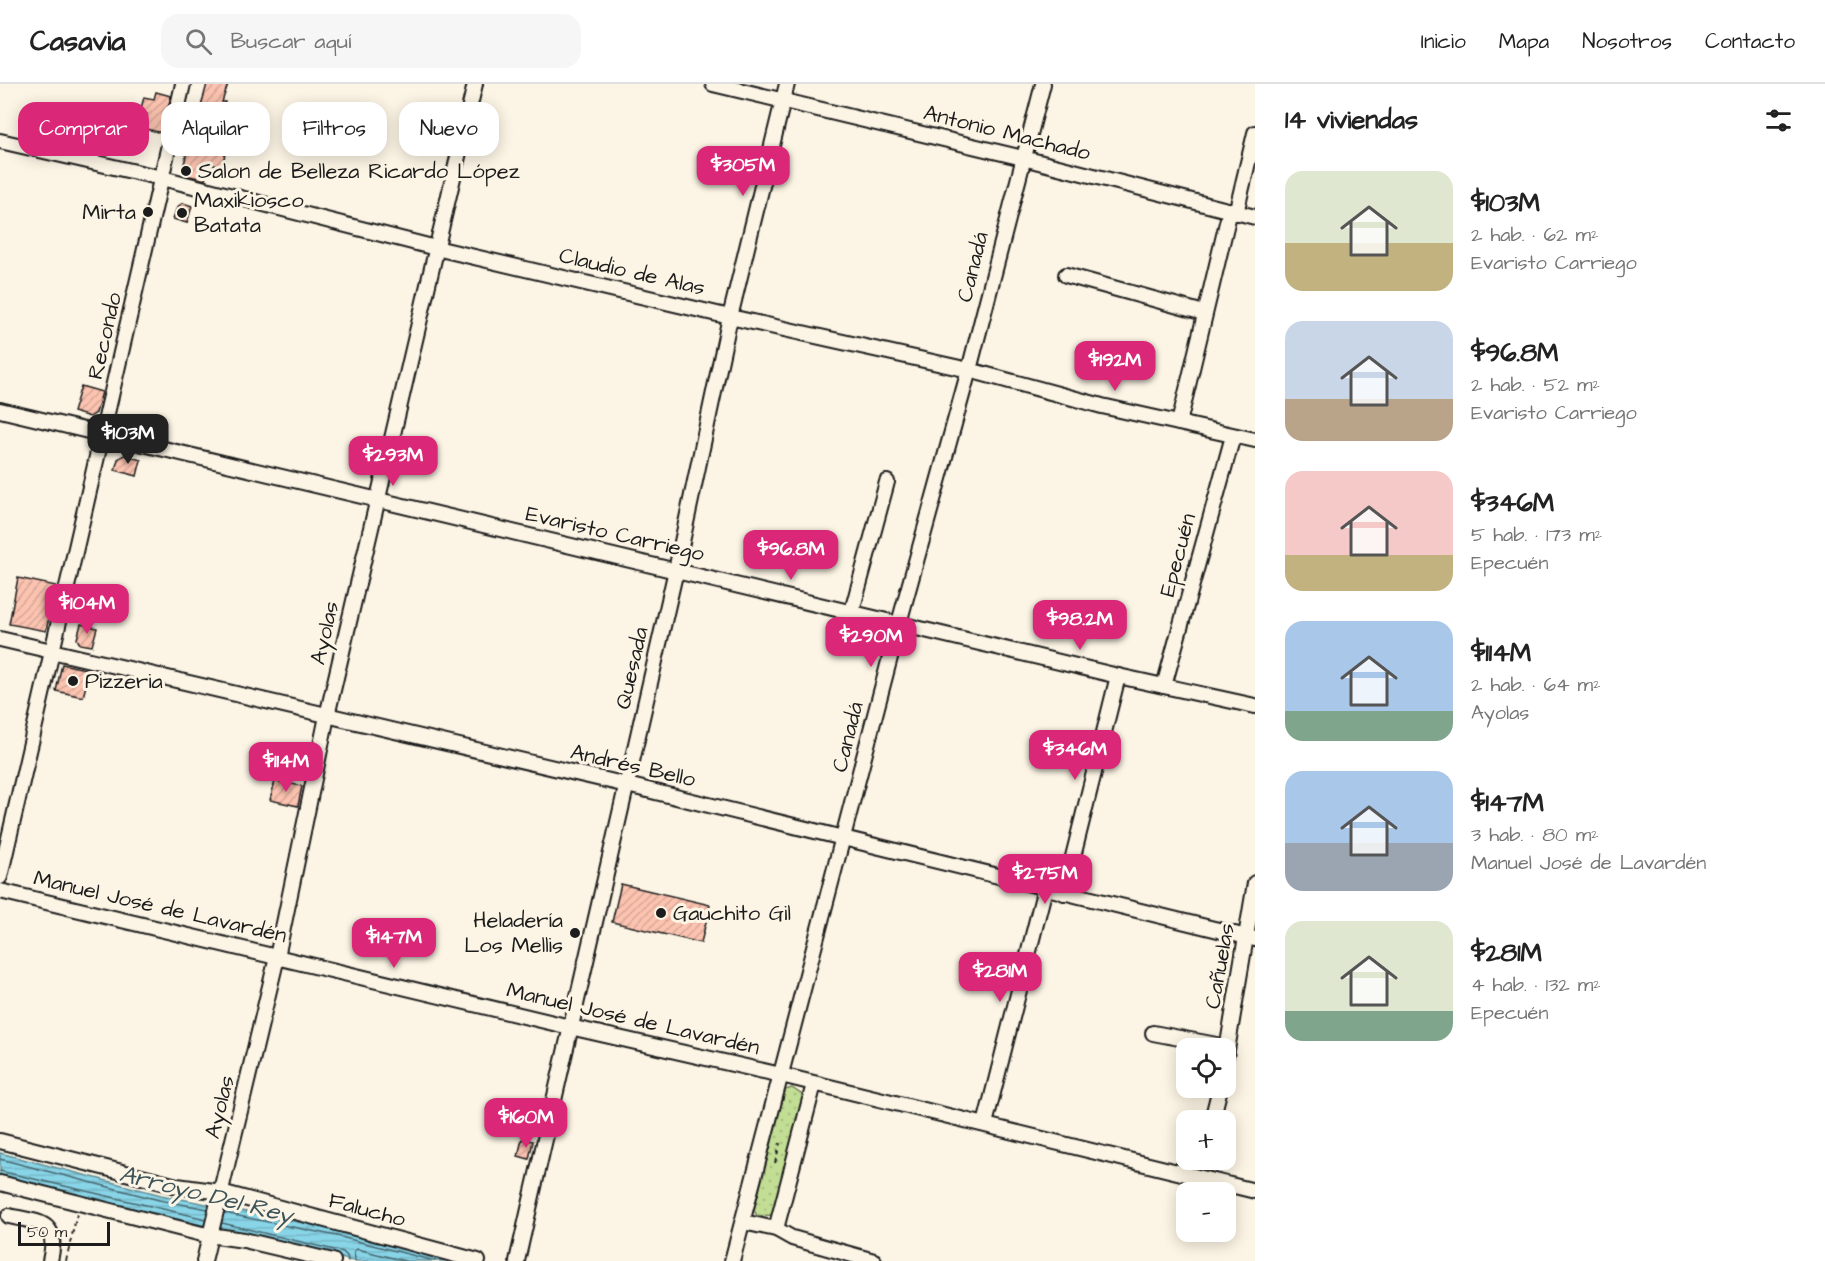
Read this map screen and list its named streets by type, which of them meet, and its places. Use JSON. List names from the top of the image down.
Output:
{
  "streets": {
    "street": [
      "Antonio Machado",
      "Canadá",
      "Claudio de Alas",
      "Recondo",
      "Evaristo Carriego",
      "Epecuén",
      "Ayolas",
      "Quesada",
      "Andrés Bello",
      "Manuel José de Lavardén",
      "Cañuelas",
      "Falucho"
    ]
  },
  "crossings": [
    ["Antonio Machado", "Canadá"],
    ["Antonio Machado", "Quesada"],
    ["Canadá", "Claudio de Alas"],
    ["Canadá", "Evaristo Carriego"],
    ["Canadá", "Andrés Bello"],
    ["Canadá", "Manuel José de Lavardén"],
    ["Claudio de Alas", "Recondo"],
    ["Claudio de Alas", "Epecuén"],
    ["Claudio de Alas", "Ayolas"],
    ["Claudio de Alas", "Quesada"],
    ["Recondo", "Evaristo Carriego"],
    ["Recondo", "Andrés Bello"],
    ["Evaristo Carriego", "Epecuén"],
    ["Evaristo Carriego", "Ayolas"],
    ["Evaristo Carriego", "Quesada"],
    ["Ayolas", "Andrés Bello"],
    ["Ayolas", "Manuel José de Lavardén"],
    ["Ayolas", "Falucho"],
    ["Quesada", "Andrés Bello"],
    ["Quesada", "Manuel José de Lavardén"],
    ["Andrés Bello", "Cañuelas"]
  ],
  "water": ["Arroyo Del Rey"],
  "places": [
    "Salon de Belleza Ricardo López",
    "Mirta",
    "Maxikiosco Batata",
    "Pizzeria",
    "Gauchito Gil",
    "Heladería Los Mellis"
  ],
  "scale_bar": "50 m",
  "page": {
    "header": "Casavia",
    "search": "Buscar aquí",
    "nav": [
      "Inicio",
      "Mapa",
      "Nosotros",
      "Contacto"
    ],
    "heading": "14 viviendas",
    "chip": [
      "Comprar",
      "Alquilar",
      "Filtros",
      "Nuevo"
    ],
    "price": [
      "$305M",
      "$192M",
      "$103M",
      "$293M",
      "$96.8M",
      "$104M",
      "$98.2M",
      "$290M",
      "$346M",
      "$114M",
      "$275M",
      "$147M",
      "$281M",
      "$160M"
    ],
    "list": [
      {
        "name": "$103M",
        "note": "2 hab. · 62 m² · Evaristo Carriego"
      },
      {
        "name": "$96.8M",
        "note": "2 hab. · 52 m² · Evaristo Carriego"
      },
      {
        "name": "$346M",
        "note": "5 hab. · 173 m² · Epecuén"
      },
      {
        "name": "$114M",
        "note": "2 hab. · 64 m² · Ayolas"
      },
      {
        "name": "$147M",
        "note": "3 hab. · 80 m² · Manuel José de Lavardén"
      },
      {
        "name": "$281M",
        "note": "4 hab. · 132 m² · Epecuén"
      }
    ],
    "map_buttons": ["+", "−"],
    "scale": "50 m"
  }
}
